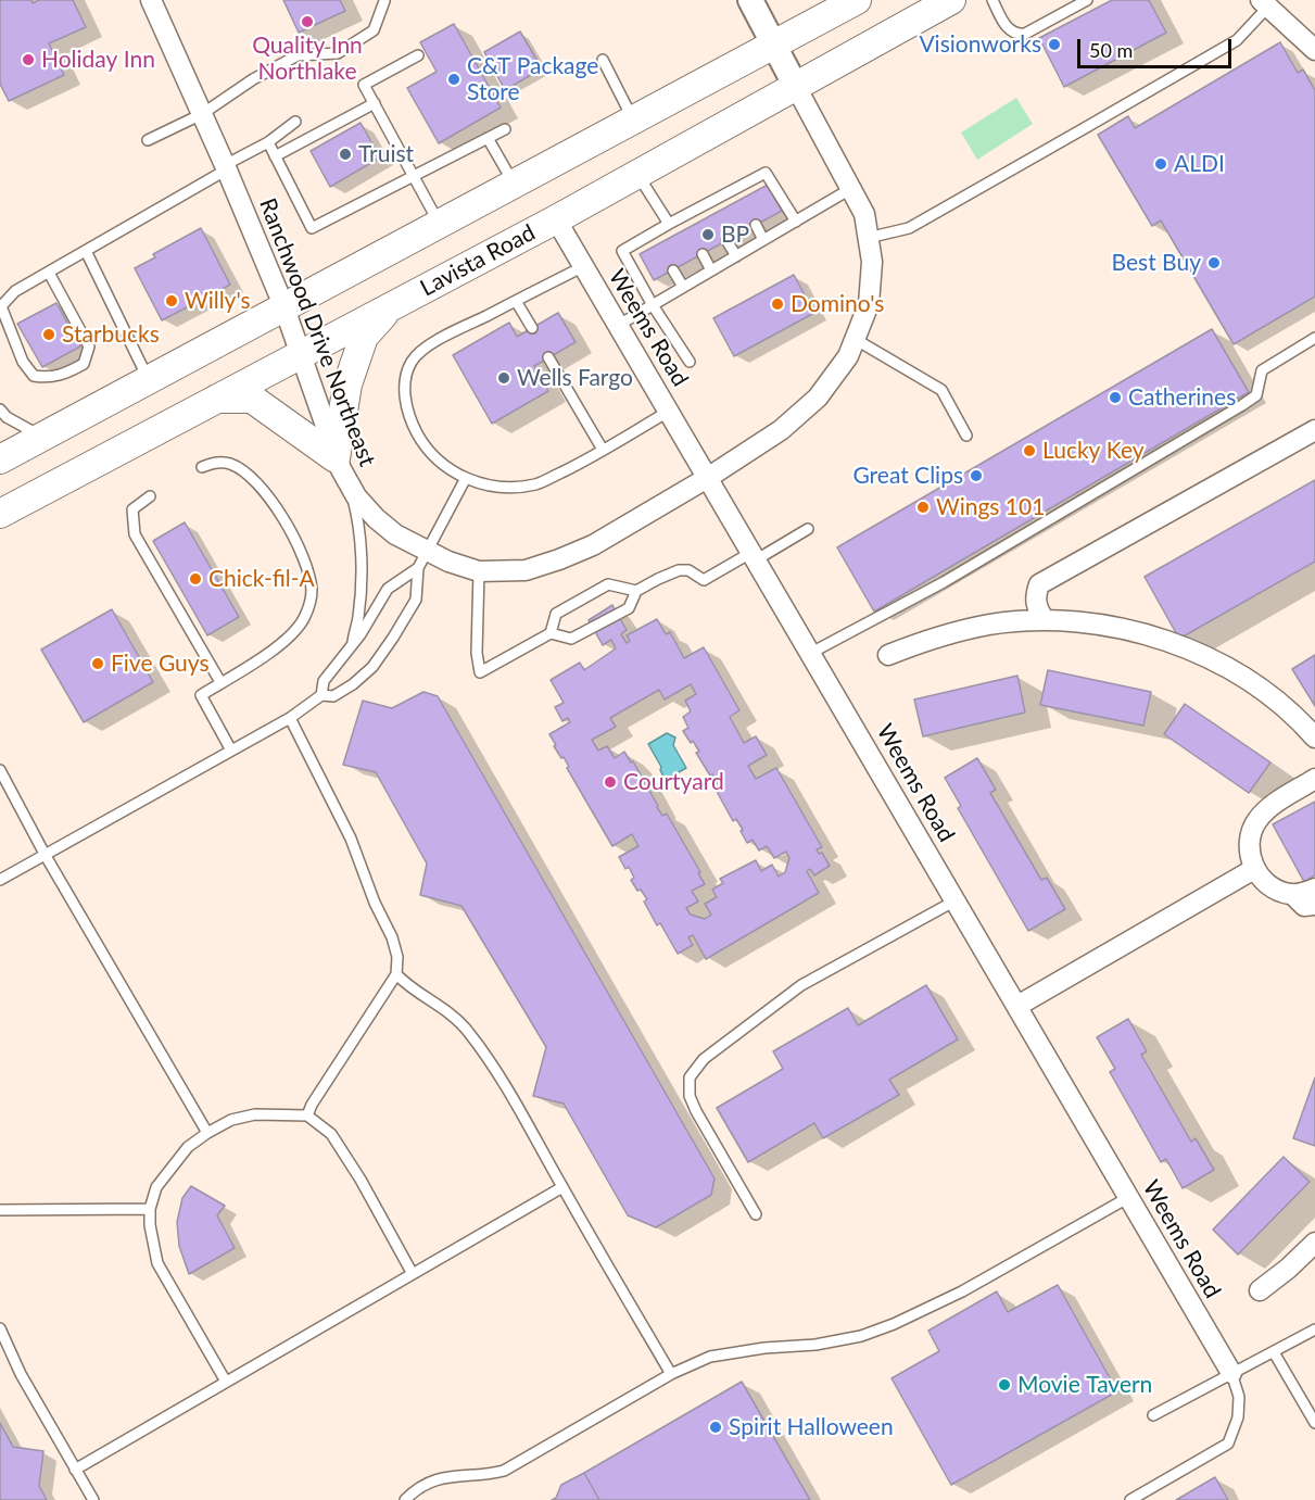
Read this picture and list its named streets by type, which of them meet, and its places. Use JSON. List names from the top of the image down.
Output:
{
  "streets": {
    "main road": ["Lavista Road"],
    "street": ["Weems Road", "Ranchwood Drive Northeast"]
  },
  "crossings": [
    ["Lavista Road", "Weems Road"],
    ["Lavista Road", "Ranchwood Drive Northeast"],
    ["Weems Road", "Ranchwood Drive Northeast"]
  ],
  "places": [
    "Quality Inn Northlake",
    "Visionworks",
    "Holiday Inn",
    "C&T Package Store",
    "Truist",
    "ALDI",
    "BP",
    "Best Buy",
    "Willy's",
    "Domino's",
    "Starbucks",
    "Wells Fargo",
    "Catherines",
    "Lucky Key",
    "Great Clips",
    "Wings 101",
    "Chick-fil-A",
    "Five Guys",
    "Courtyard",
    "Movie Tavern",
    "Spirit Halloween"
  ],
  "scale_bar": "50 m"
}
